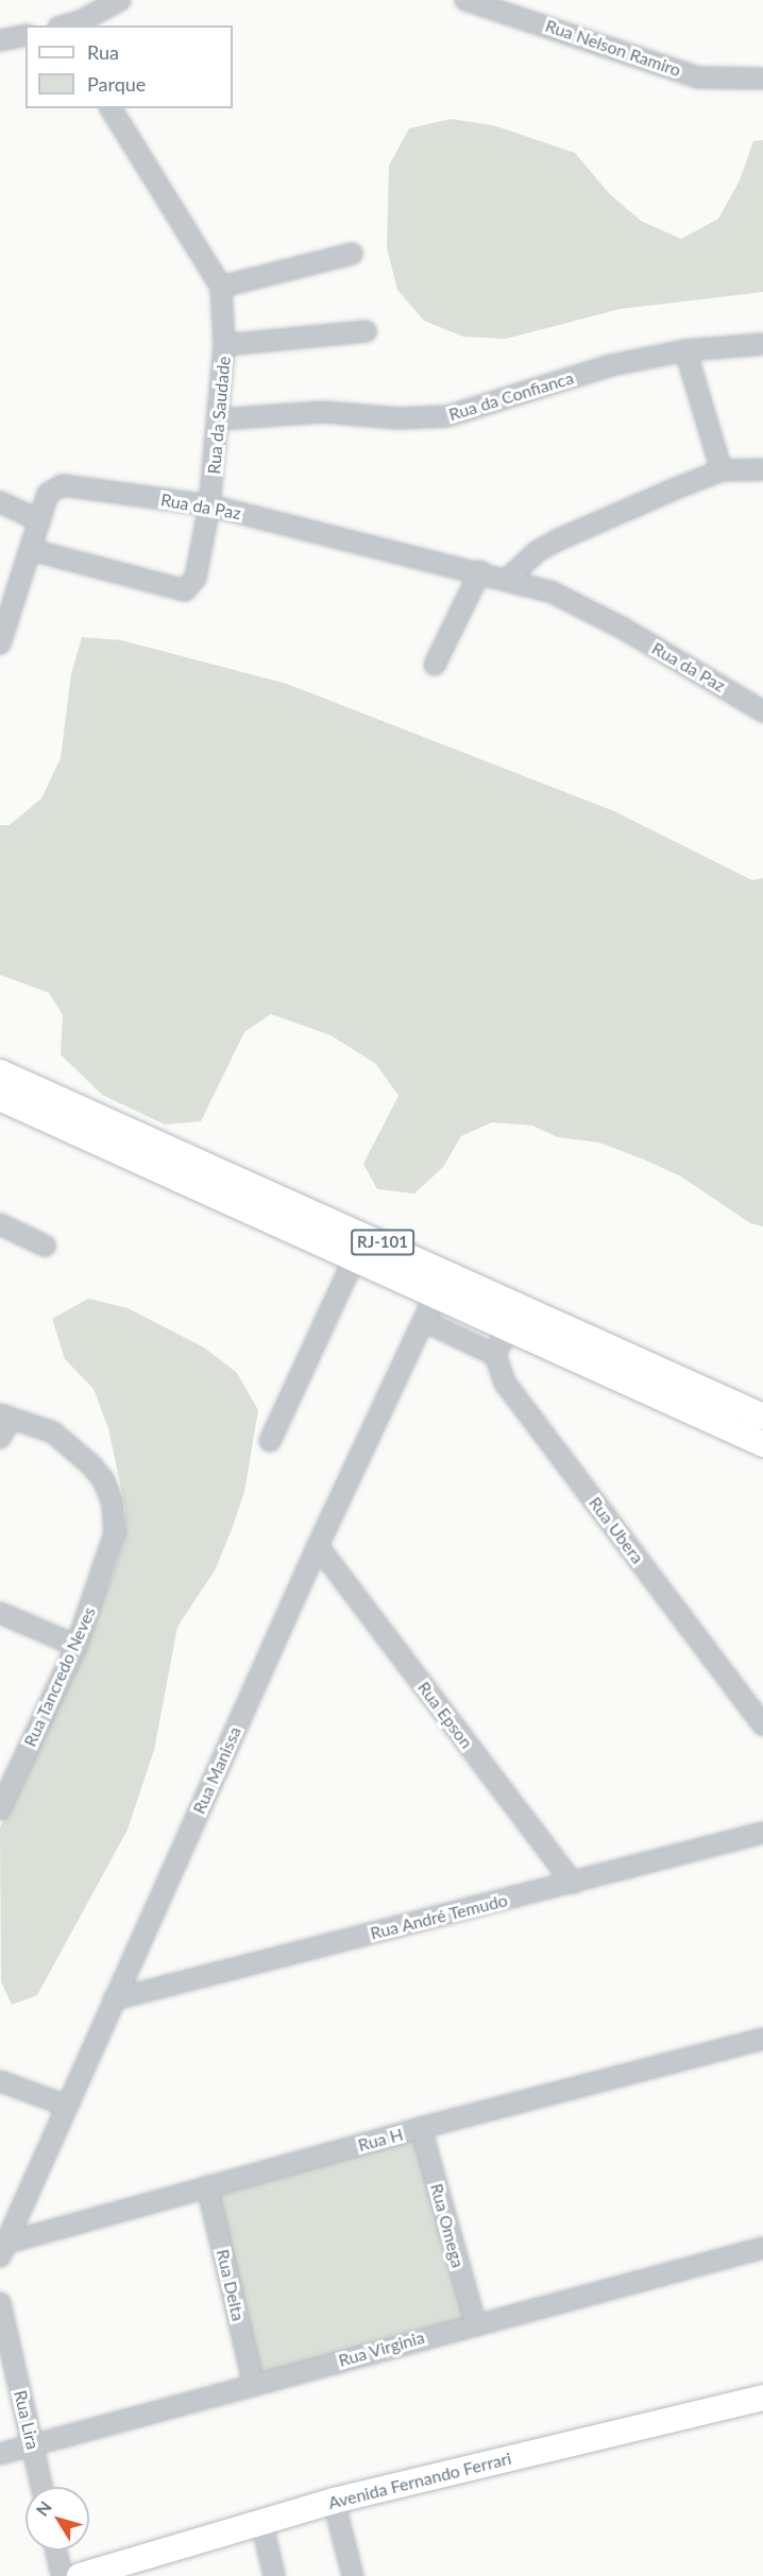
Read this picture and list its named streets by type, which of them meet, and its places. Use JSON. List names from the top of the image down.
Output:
{
  "streets": {
    "main road": ["RJ-101", "Avenida Fernando Ferrari"],
    "street": [
      "Rua Nelson Ramiro",
      "Rua da Confianca",
      "Rua da Saudade",
      "Rua da Paz",
      "Rua Ubera",
      "Rua Tancredo Neves",
      "Rua Epson",
      "Rua Manissa",
      "Rua André Temudo",
      "Rua H",
      "Rua Omega",
      "Rua Delta",
      "Rua Virginia",
      "Rua Lira"
    ]
  },
  "crossings": [
    ["Rua da Confianca", "Rua da Saudade"],
    ["Rua da Saudade", "Rua da Paz"],
    ["RJ-101", "Rua Manissa"],
    ["Rua Epson", "Rua Manissa"],
    ["Rua Epson", "Rua André Temudo"],
    ["Rua Manissa", "Rua André Temudo"],
    ["Rua Manissa", "Rua H"],
    ["Rua H", "Rua Omega"],
    ["Rua H", "Rua Delta"],
    ["Rua Omega", "Rua Virginia"],
    ["Rua Delta", "Rua Virginia"],
    ["Rua Virginia", "Rua Lira"]
  ],
  "legend": ["Rua", "Parque"],
  "north": "top left"
}
